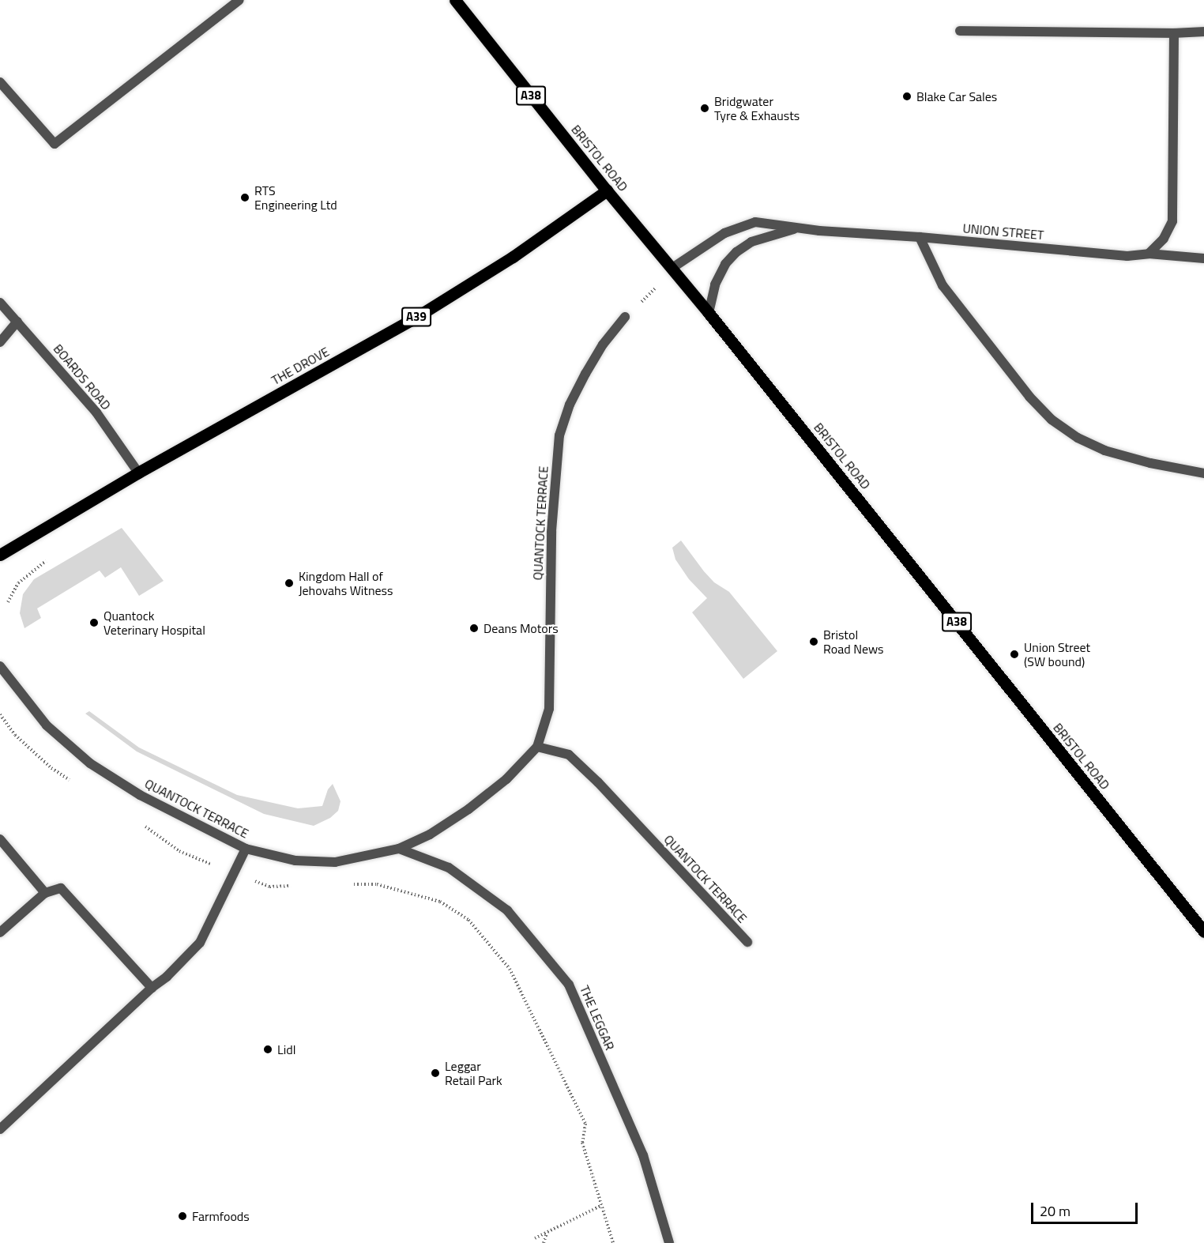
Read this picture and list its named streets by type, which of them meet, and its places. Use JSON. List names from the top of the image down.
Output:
{
  "streets": {
    "main road": [
      "A38",
      "BRISTOL ROAD",
      "A39",
      "THE DROVE"
    ],
    "street": [
      "UNION STREET",
      "BOARDS ROAD",
      "QUANTOCK TERRACE",
      "THE LEGGAR"
    ]
  },
  "crossings": [
    ["BRISTOL ROAD", "UNION STREET"],
    ["BRISTOL ROAD", "THE DROVE"],
    ["THE DROVE", "BOARDS ROAD"],
    ["QUANTOCK TERRACE", "THE LEGGAR"]
  ],
  "places": [
    "Blake Car Sales",
    "Bridgwater Tyre & Exhausts",
    "RTS Engineering Ltd",
    "Kingdom Hall of Jehovahs Witness",
    "Quantock Veterinary Hospital",
    "Deans Motors",
    "Bristol Road News",
    "Union Street (SW bound)",
    "Lidl",
    "Leggar Retail Park",
    "Farmfoods"
  ],
  "scale_bar": "20 m"
}
